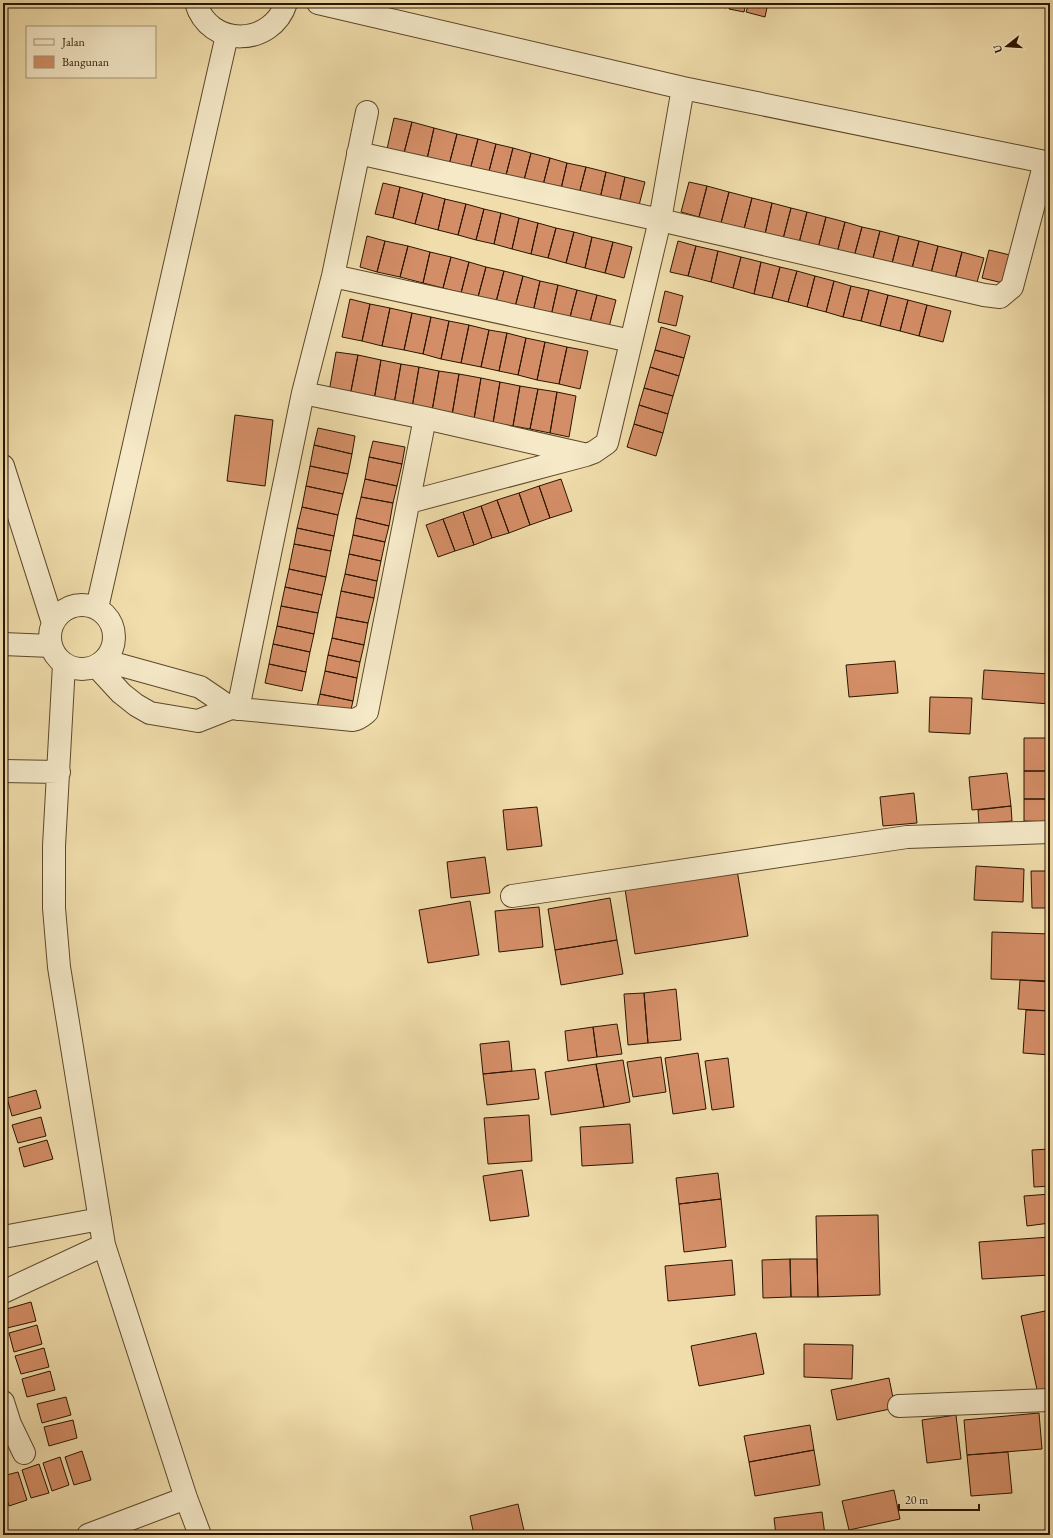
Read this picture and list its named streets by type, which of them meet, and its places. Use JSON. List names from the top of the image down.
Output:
{
  "legend": ["Jalan", "Bangunan"],
  "scale_bar": "20 m",
  "north": "left"
}
